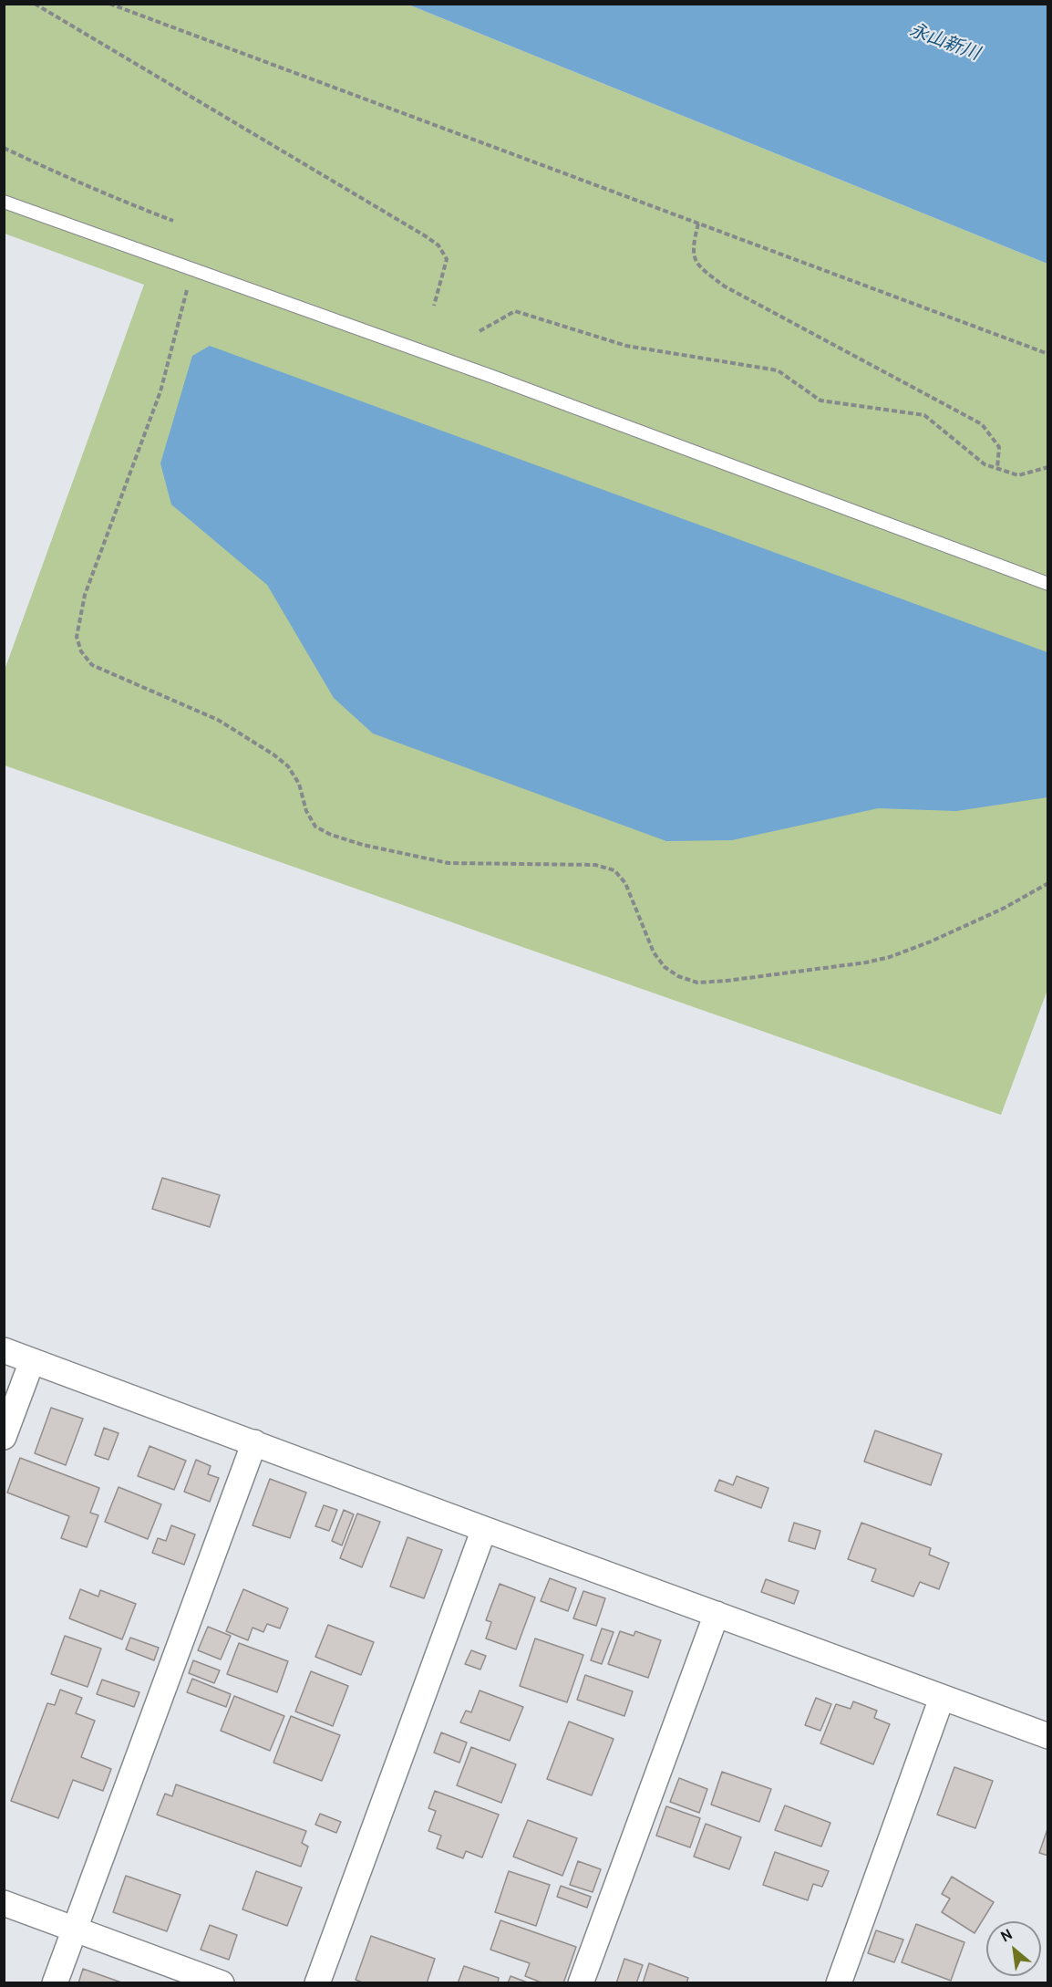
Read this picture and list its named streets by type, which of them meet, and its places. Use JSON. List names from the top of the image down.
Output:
{
  "water": ["永山新川"],
  "north": "top left"
}
